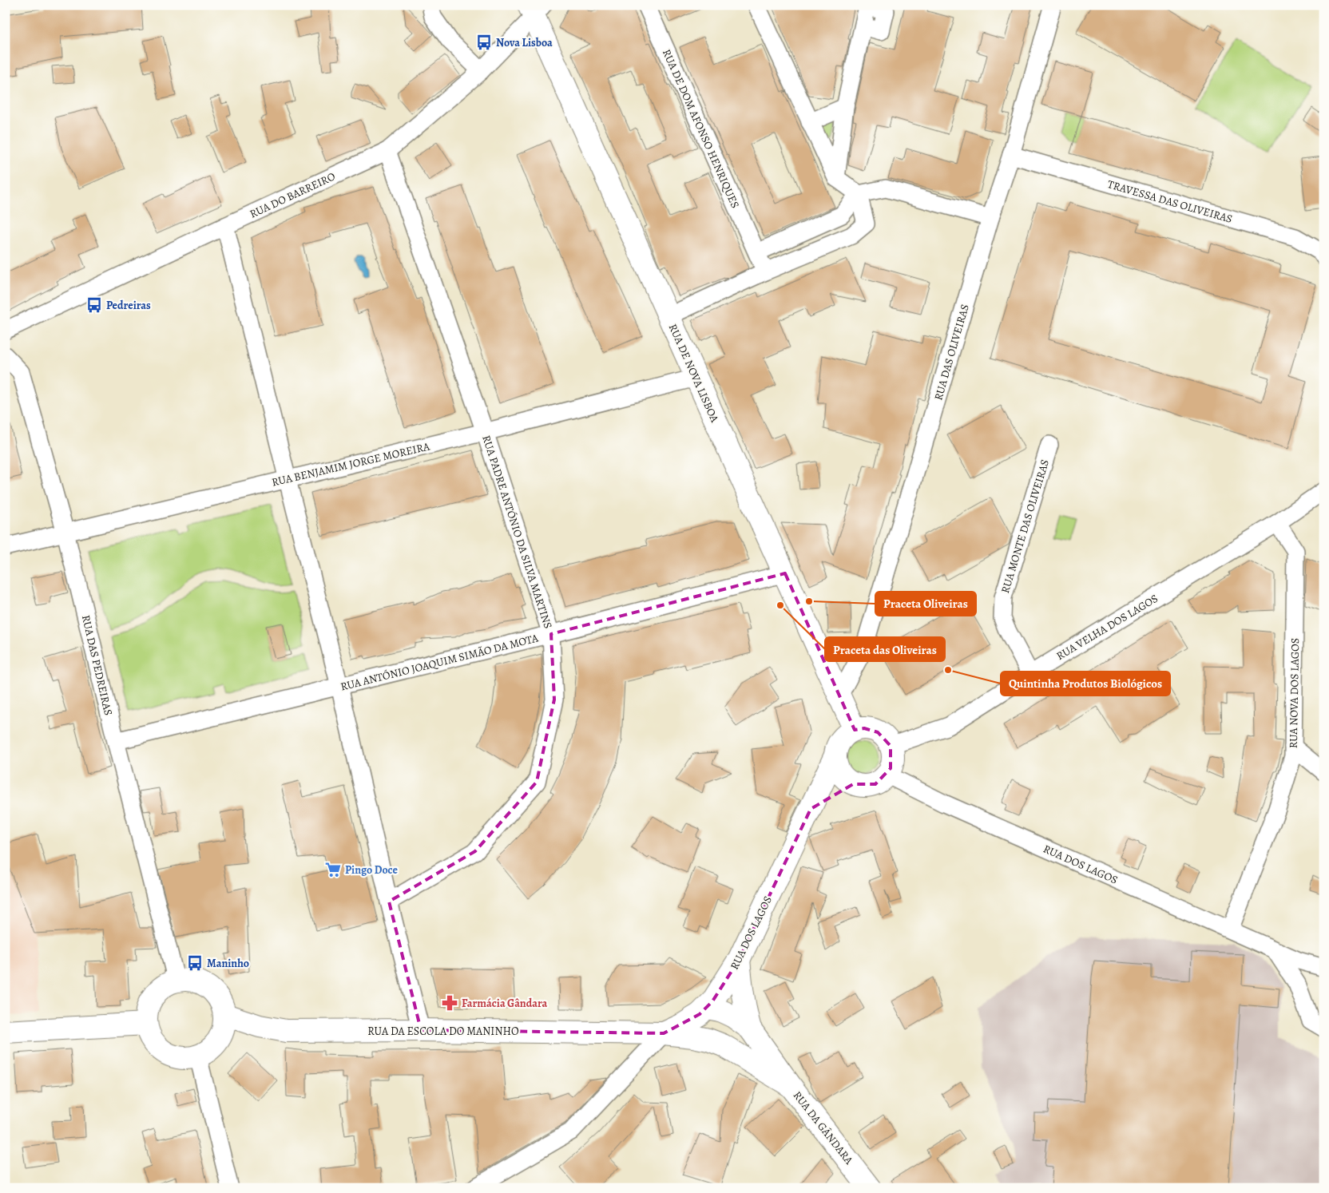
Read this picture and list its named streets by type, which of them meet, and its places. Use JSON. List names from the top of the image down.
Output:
{
  "streets": {
    "main road": [
      "RUA DE NOVA LISBOA",
      "RUA DOS LAGOS",
      "RUA DA ESCOLA DO MANINHO",
      "RUA DA GÂNDARA"
    ],
    "street": [
      "RUA DE DOM AFONSO HENRIQUES",
      "RUA DO BARREIRO",
      "TRAVESSA DAS OLIVEIRAS",
      "RUA DAS OLIVEIRAS",
      "RUA BENJAMIM JORGE MOREIRA",
      "RUA MONTE DAS OLIVEIRAS",
      "RUA PADRE ANTÓNIO DA SILVA MARTINS",
      "RUA VELHA DOS LAGOS",
      "RUA ANTÓNIO JOAQUIM SIMÃO DA MOTA",
      "RUA DAS PEDREIRAS",
      "RUA NOVA DOS LAGOS"
    ]
  },
  "crossings": [
    ["RUA DO BARREIRO", "RUA DE NOVA LISBOA"],
    ["RUA DO BARREIRO", "RUA PADRE ANTÓNIO DA SILVA MARTINS"],
    ["TRAVESSA DAS OLIVEIRAS", "RUA DAS OLIVEIRAS"],
    ["RUA DAS OLIVEIRAS", "RUA DE NOVA LISBOA"],
    ["RUA DE NOVA LISBOA", "RUA BENJAMIM JORGE MOREIRA"],
    ["RUA DE NOVA LISBOA", "RUA VELHA DOS LAGOS"],
    ["RUA DE NOVA LISBOA", "RUA ANTÓNIO JOAQUIM SIMÃO DA MOTA"],
    ["RUA DE NOVA LISBOA", "RUA DOS LAGOS"],
    ["RUA BENJAMIM JORGE MOREIRA", "RUA PADRE ANTÓNIO DA SILVA MARTINS"],
    ["RUA BENJAMIM JORGE MOREIRA", "RUA DAS PEDREIRAS"],
    ["RUA MONTE DAS OLIVEIRAS", "RUA VELHA DOS LAGOS"],
    ["RUA PADRE ANTÓNIO DA SILVA MARTINS", "RUA ANTÓNIO JOAQUIM SIMÃO DA MOTA"],
    ["RUA VELHA DOS LAGOS", "RUA NOVA DOS LAGOS"],
    ["RUA VELHA DOS LAGOS", "RUA DOS LAGOS"],
    ["RUA ANTÓNIO JOAQUIM SIMÃO DA MOTA", "RUA DAS PEDREIRAS"],
    ["RUA DAS PEDREIRAS", "RUA DA ESCOLA DO MANINHO"],
    ["RUA NOVA DOS LAGOS", "RUA DOS LAGOS"],
    ["RUA DOS LAGOS", "RUA DA ESCOLA DO MANINHO"],
    ["RUA DOS LAGOS", "RUA DA GÂNDARA"],
    ["RUA DA ESCOLA DO MANINHO", "RUA DA GÂNDARA"]
  ],
  "places": {
    "bus stop": ["Nova Lisboa", "Pedreiras", "Maninho"],
    "other": ["Praceta Oliveiras", "Praceta das Oliveiras", "Quintinha Produtos Biológicos"],
    "supermarket": ["Pingo Doce"],
    "pharmacy": ["Farmácia Gândara"]
  }
}
